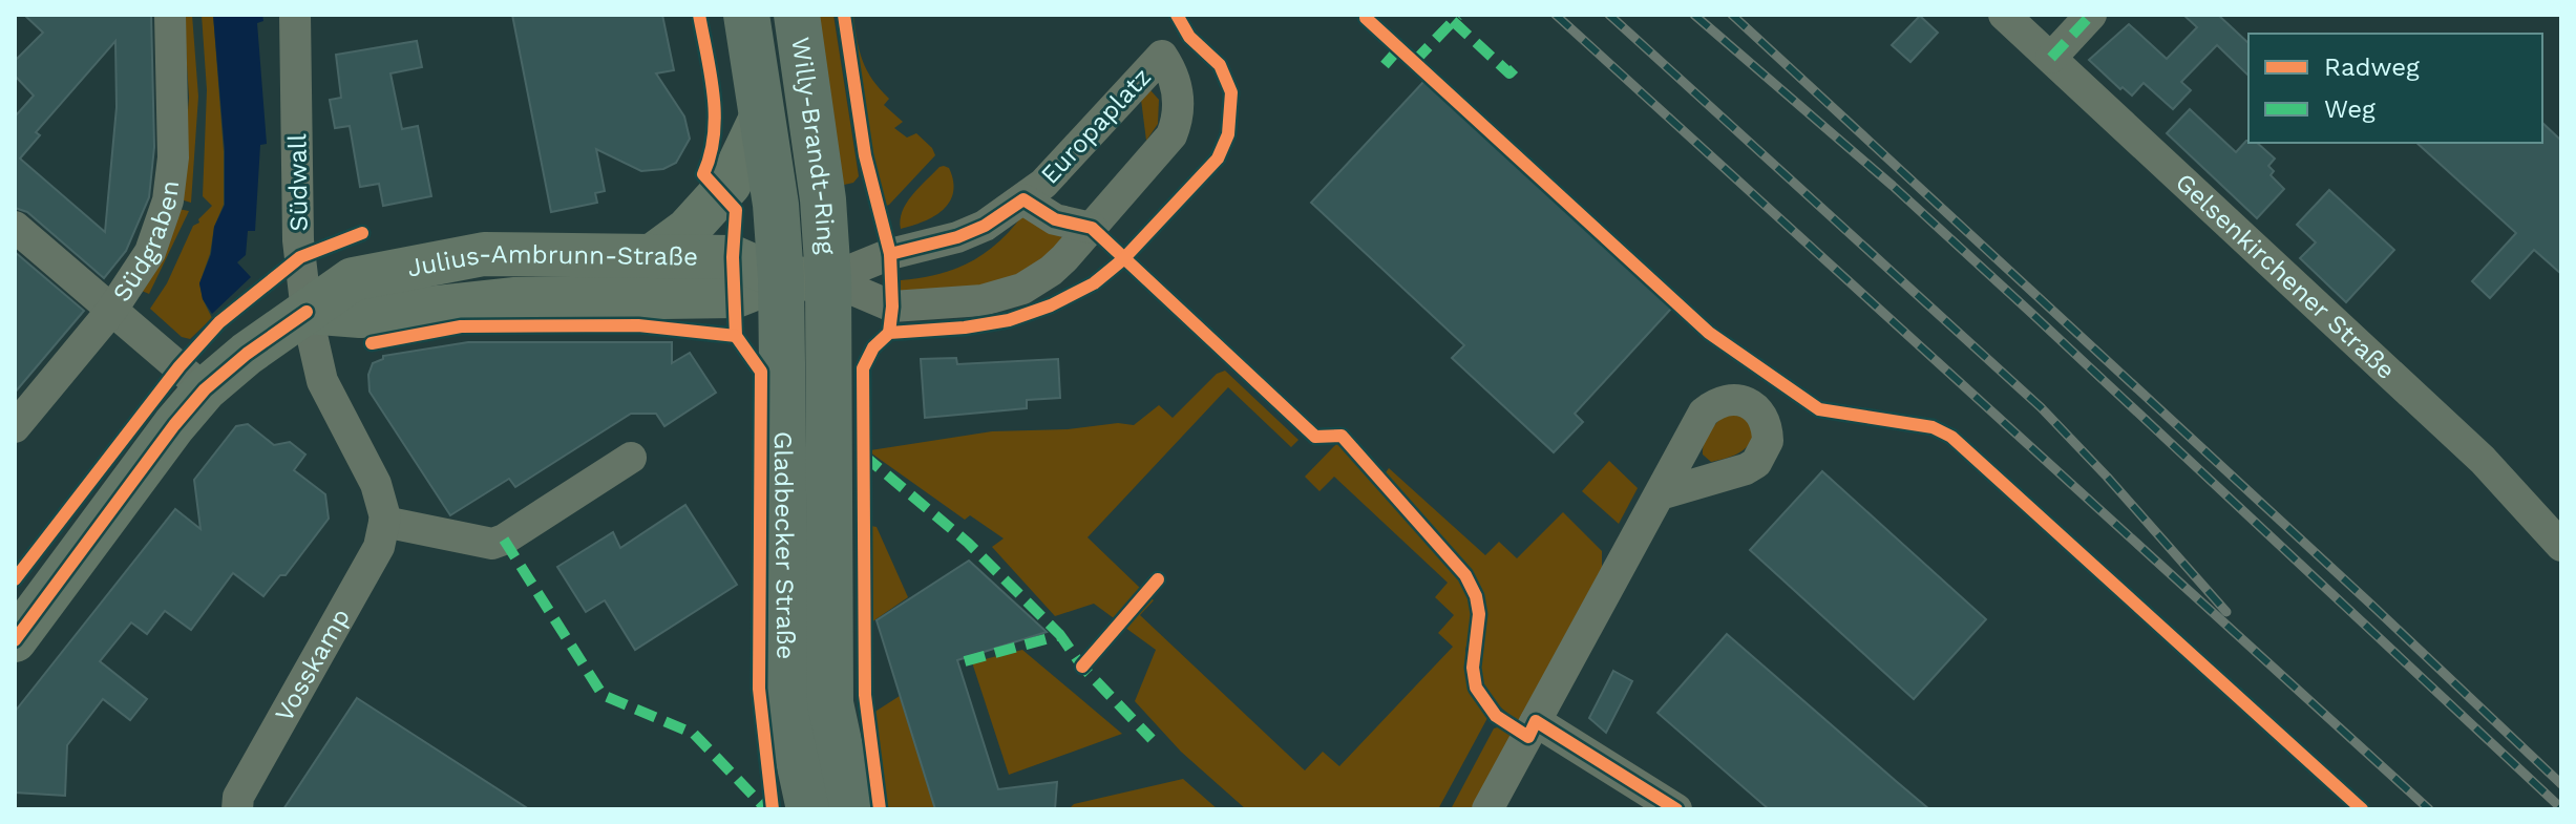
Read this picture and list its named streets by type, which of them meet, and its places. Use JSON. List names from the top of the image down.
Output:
{
  "streets": {
    "main road": ["Willy-Brandt-Ring", "Julius-Ambrunn-Straße", "Gladbecker Straße"],
    "street": [
      "Europaplatz",
      "Südwall",
      "Südgraben",
      "Gelsenkirchener Straße",
      "Vosskamp"
    ]
  },
  "crossings": [
    ["Europaplatz", "Willy-Brandt-Ring"],
    ["Europaplatz", "Gladbecker Straße"],
    ["Willy-Brandt-Ring", "Julius-Ambrunn-Straße"],
    ["Willy-Brandt-Ring", "Gladbecker Straße"],
    ["Südwall", "Julius-Ambrunn-Straße"],
    ["Julius-Ambrunn-Straße", "Gladbecker Straße"]
  ],
  "legend": ["Radweg", "Weg"]
}
